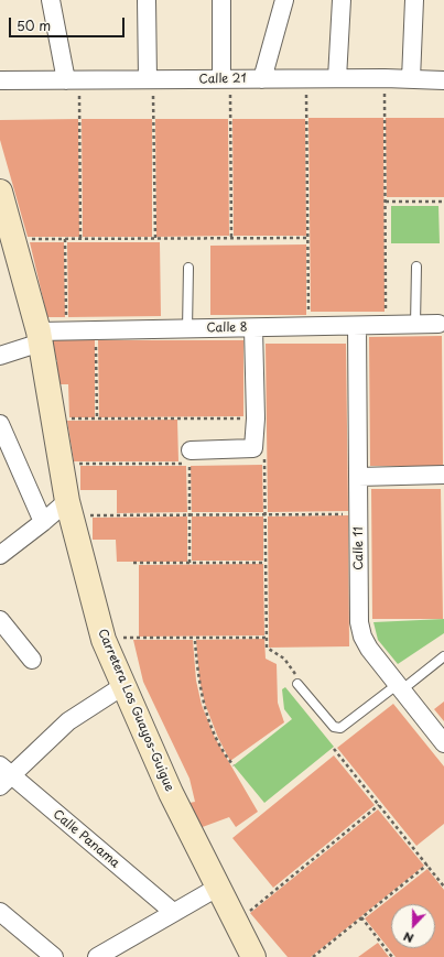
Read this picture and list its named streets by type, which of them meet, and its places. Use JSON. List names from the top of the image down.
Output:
{
  "streets": {
    "main road": ["Carretera Los Guayos-Guigue"],
    "street": [
      "Calle 21",
      "Calle 8",
      "Calle 11",
      "Calle Panama"
    ]
  },
  "crossings": [
    ["Calle 8", "Calle 11"],
    ["Calle 8", "Carretera Los Guayos-Guigue"]
  ],
  "scale_bar": "50 m",
  "north": "bottom"
}
